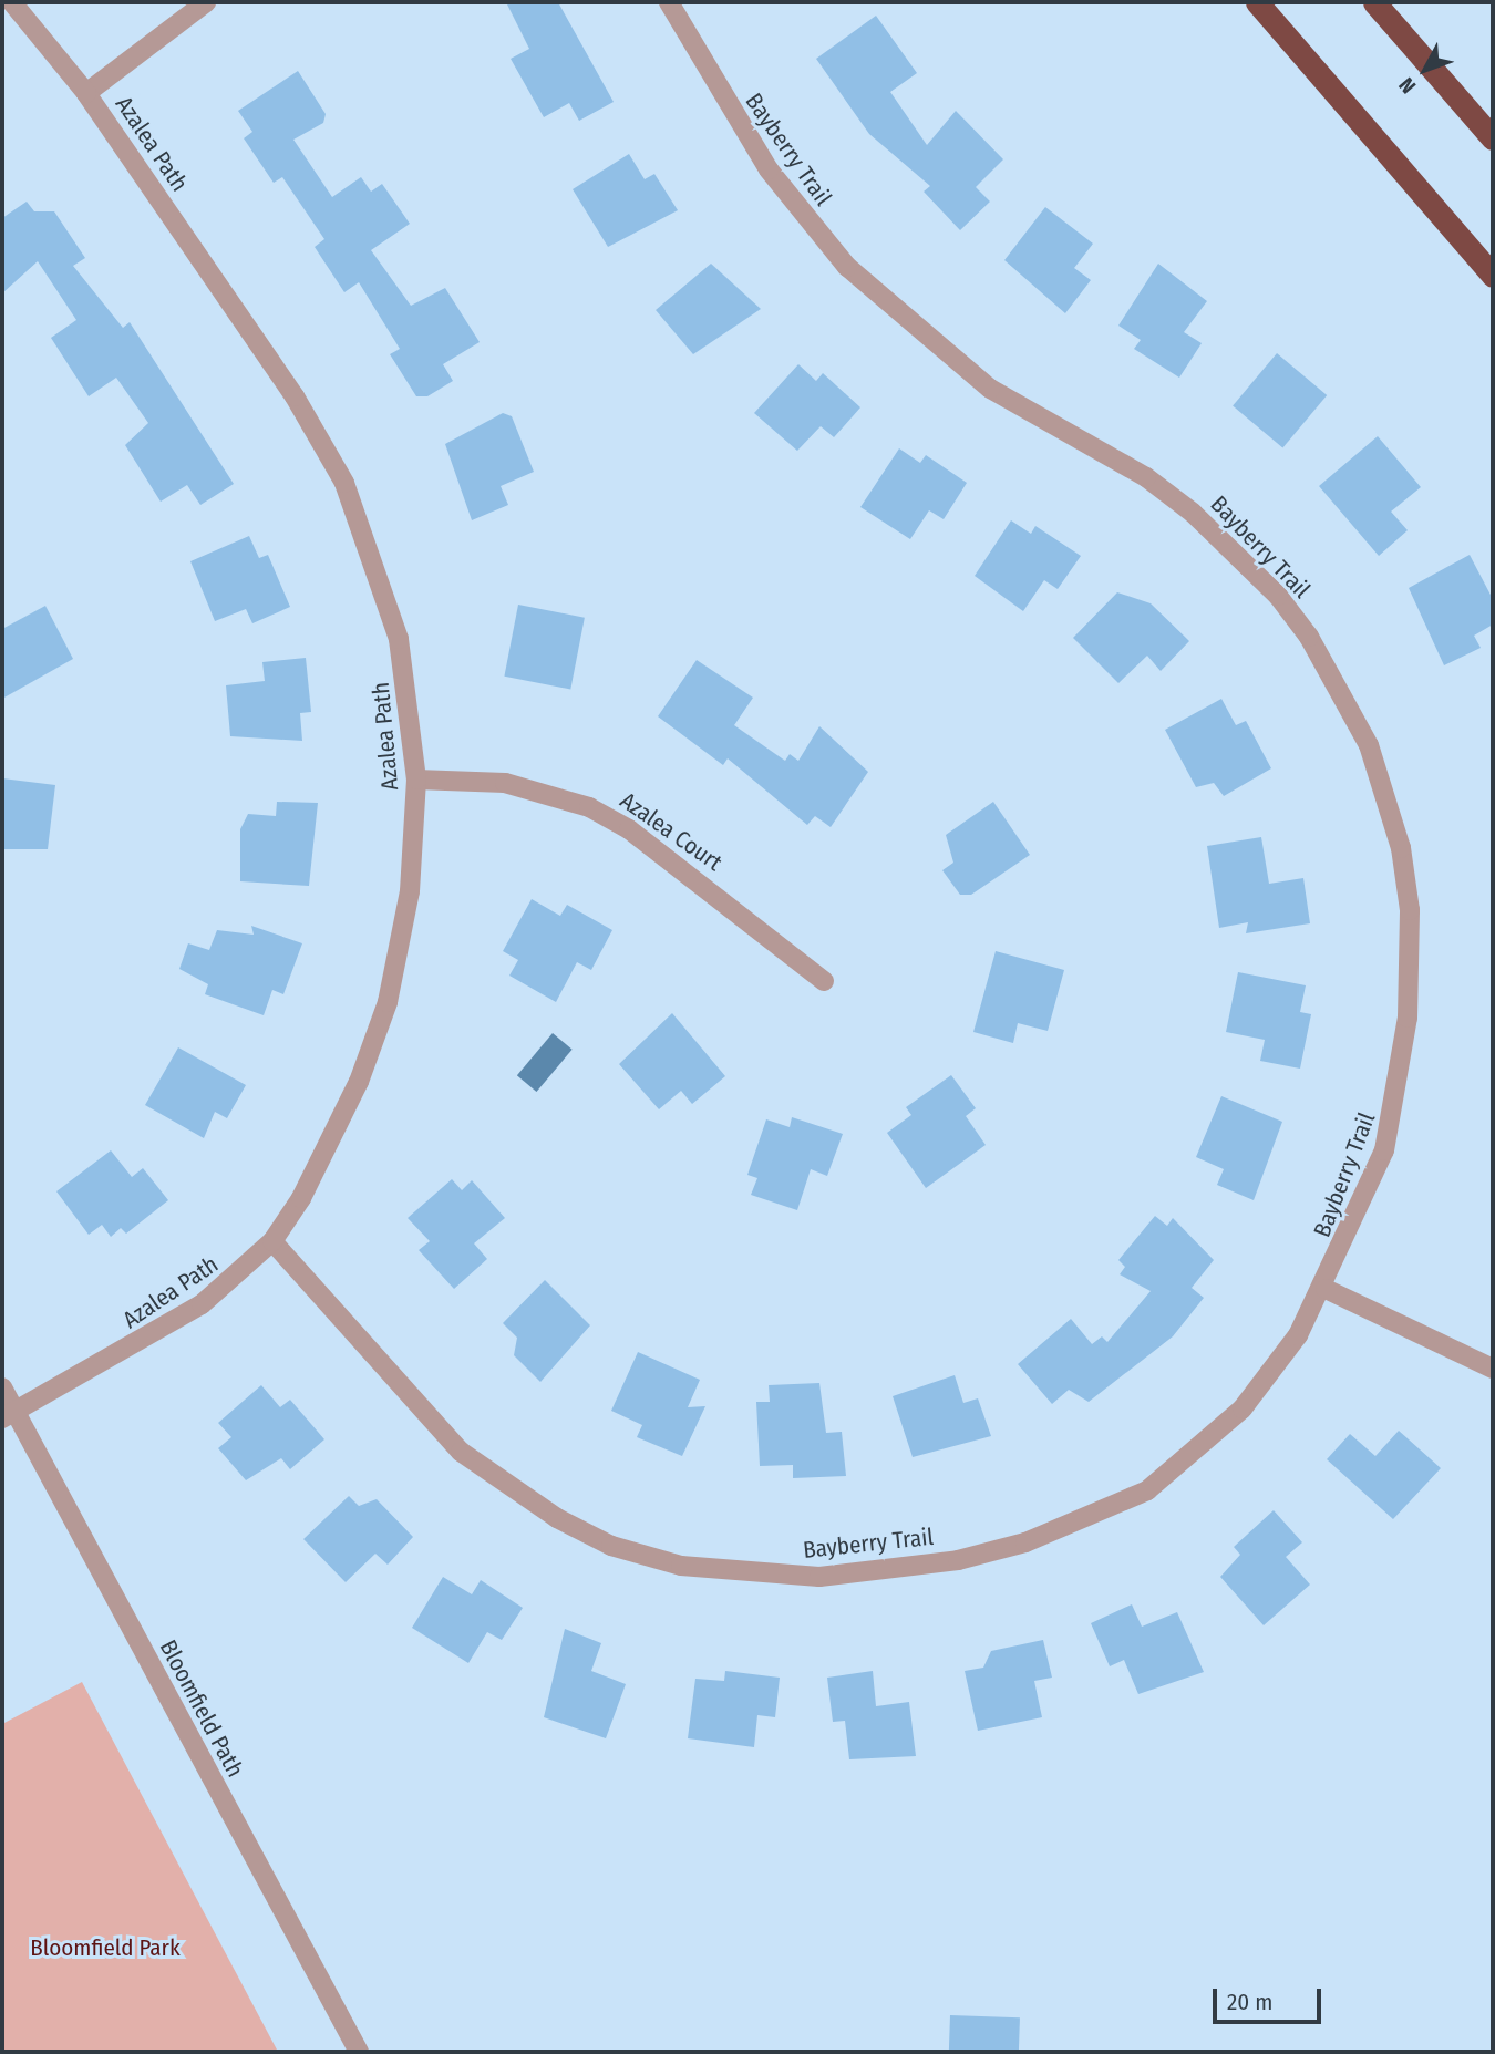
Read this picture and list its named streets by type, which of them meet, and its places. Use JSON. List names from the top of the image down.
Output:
{
  "streets": {
    "street": [
      "Azalea Path",
      "Bayberry Trail",
      "Azalea Court",
      "Bloomfield Path"
    ]
  },
  "crossings": [
    ["Azalea Path", "Bayberry Trail"],
    ["Azalea Path", "Azalea Court"],
    ["Azalea Path", "Bloomfield Path"]
  ],
  "parks": ["Bloomfield Park"],
  "scale_bar": "20 m",
  "north": "bottom left"
}
